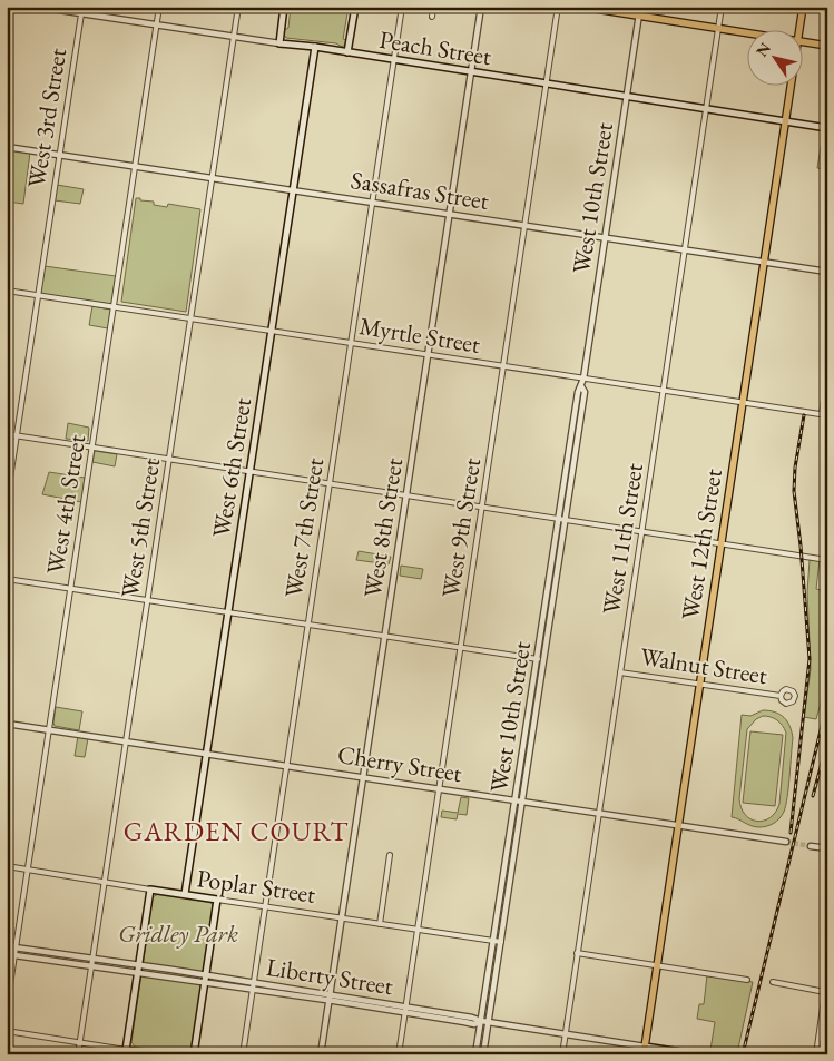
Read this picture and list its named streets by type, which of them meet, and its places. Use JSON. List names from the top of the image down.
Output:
{
  "streets": {
    "main road": [
      "Peach Street",
      "West 6th Street",
      "West 12th Street",
      "Poplar Street",
      "Liberty Street"
    ],
    "street": [
      "West 3rd Street",
      "Sassafras Street",
      "West 10th Street",
      "Myrtle Street",
      "West 4th Street",
      "West 5th Street",
      "West 7th Street",
      "West 8th Street",
      "West 9th Street",
      "West 11th Street",
      "Walnut Street",
      "Cherry Street"
    ]
  },
  "crossings": [
    ["Peach Street", "West 3rd Street"],
    ["Peach Street", "West 10th Street"],
    ["Peach Street", "West 6th Street"],
    ["Peach Street", "West 4th Street"],
    ["Peach Street", "West 5th Street"],
    ["Peach Street", "West 7th Street"],
    ["Peach Street", "West 8th Street"],
    ["Peach Street", "West 9th Street"],
    ["Peach Street", "West 11th Street"],
    ["Peach Street", "West 12th Street"],
    ["West 3rd Street", "Sassafras Street"],
    ["West 3rd Street", "Myrtle Street"],
    ["Sassafras Street", "West 10th Street"],
    ["Sassafras Street", "West 6th Street"],
    ["Sassafras Street", "West 4th Street"],
    ["Sassafras Street", "West 5th Street"],
    ["Sassafras Street", "West 7th Street"],
    ["Sassafras Street", "West 8th Street"],
    ["Sassafras Street", "West 9th Street"],
    ["Sassafras Street", "West 11th Street"],
    ["Sassafras Street", "West 12th Street"],
    ["West 10th Street", "Myrtle Street"],
    ["West 10th Street", "Cherry Street"],
    ["West 10th Street", "Poplar Street"],
    ["West 10th Street", "Liberty Street"],
    ["Myrtle Street", "West 6th Street"],
    ["Myrtle Street", "West 4th Street"],
    ["Myrtle Street", "West 5th Street"],
    ["Myrtle Street", "West 7th Street"],
    ["Myrtle Street", "West 8th Street"],
    ["Myrtle Street", "West 9th Street"],
    ["Myrtle Street", "West 11th Street"],
    ["Myrtle Street", "West 12th Street"],
    ["West 6th Street", "Cherry Street"],
    ["West 6th Street", "Poplar Street"],
    ["West 4th Street", "Cherry Street"],
    ["West 4th Street", "Poplar Street"],
    ["West 4th Street", "Liberty Street"],
    ["West 5th Street", "Cherry Street"],
    ["West 5th Street", "Poplar Street"],
    ["West 5th Street", "Liberty Street"],
    ["West 7th Street", "Cherry Street"],
    ["West 7th Street", "Poplar Street"],
    ["West 7th Street", "Liberty Street"],
    ["West 8th Street", "Cherry Street"],
    ["West 8th Street", "Poplar Street"],
    ["West 8th Street", "Liberty Street"],
    ["West 9th Street", "Cherry Street"],
    ["West 9th Street", "Poplar Street"],
    ["West 9th Street", "Liberty Street"],
    ["West 11th Street", "Walnut Street"],
    ["West 11th Street", "Cherry Street"],
    ["West 11th Street", "Liberty Street"],
    ["West 12th Street", "Walnut Street"],
    ["West 12th Street", "Cherry Street"],
    ["West 12th Street", "Liberty Street"]
  ],
  "districts": ["GARDEN COURT"],
  "parks": ["Gridley Park"],
  "north": "top left"
}
